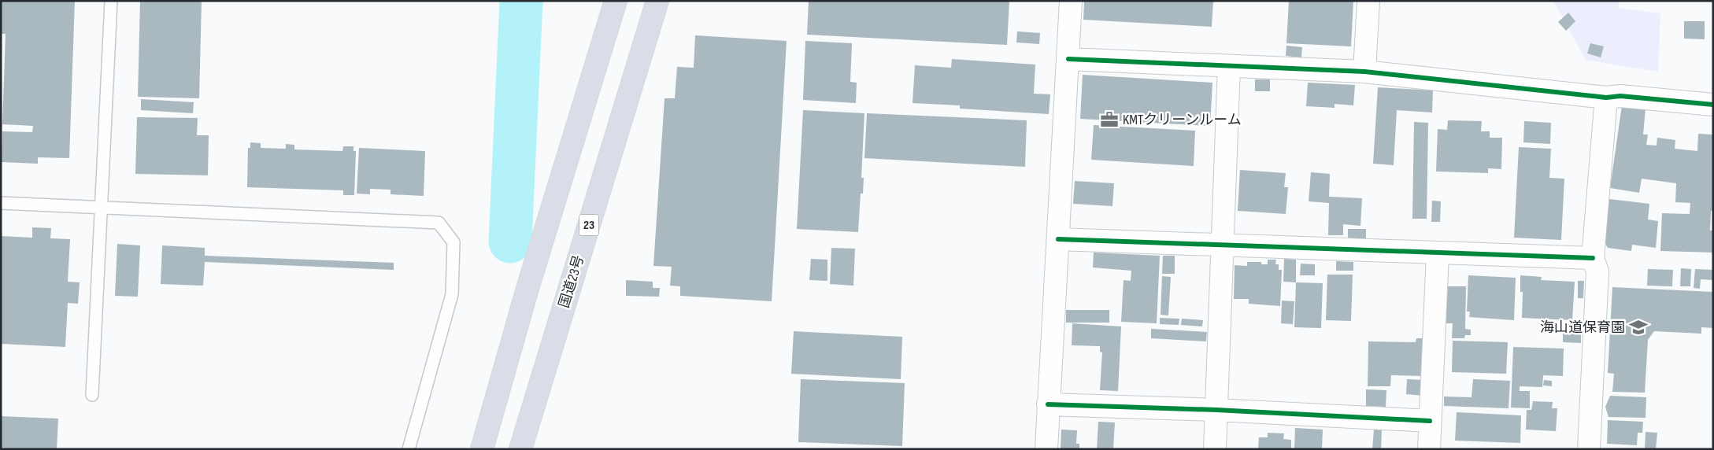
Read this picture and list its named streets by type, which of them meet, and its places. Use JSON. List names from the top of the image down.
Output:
{
  "streets": {
    "highway": ["23", "国道23号"]
  },
  "places": {
    "office": ["KMTクリーンルーム"],
    "school or university": ["海山道保育園"]
  }
}
